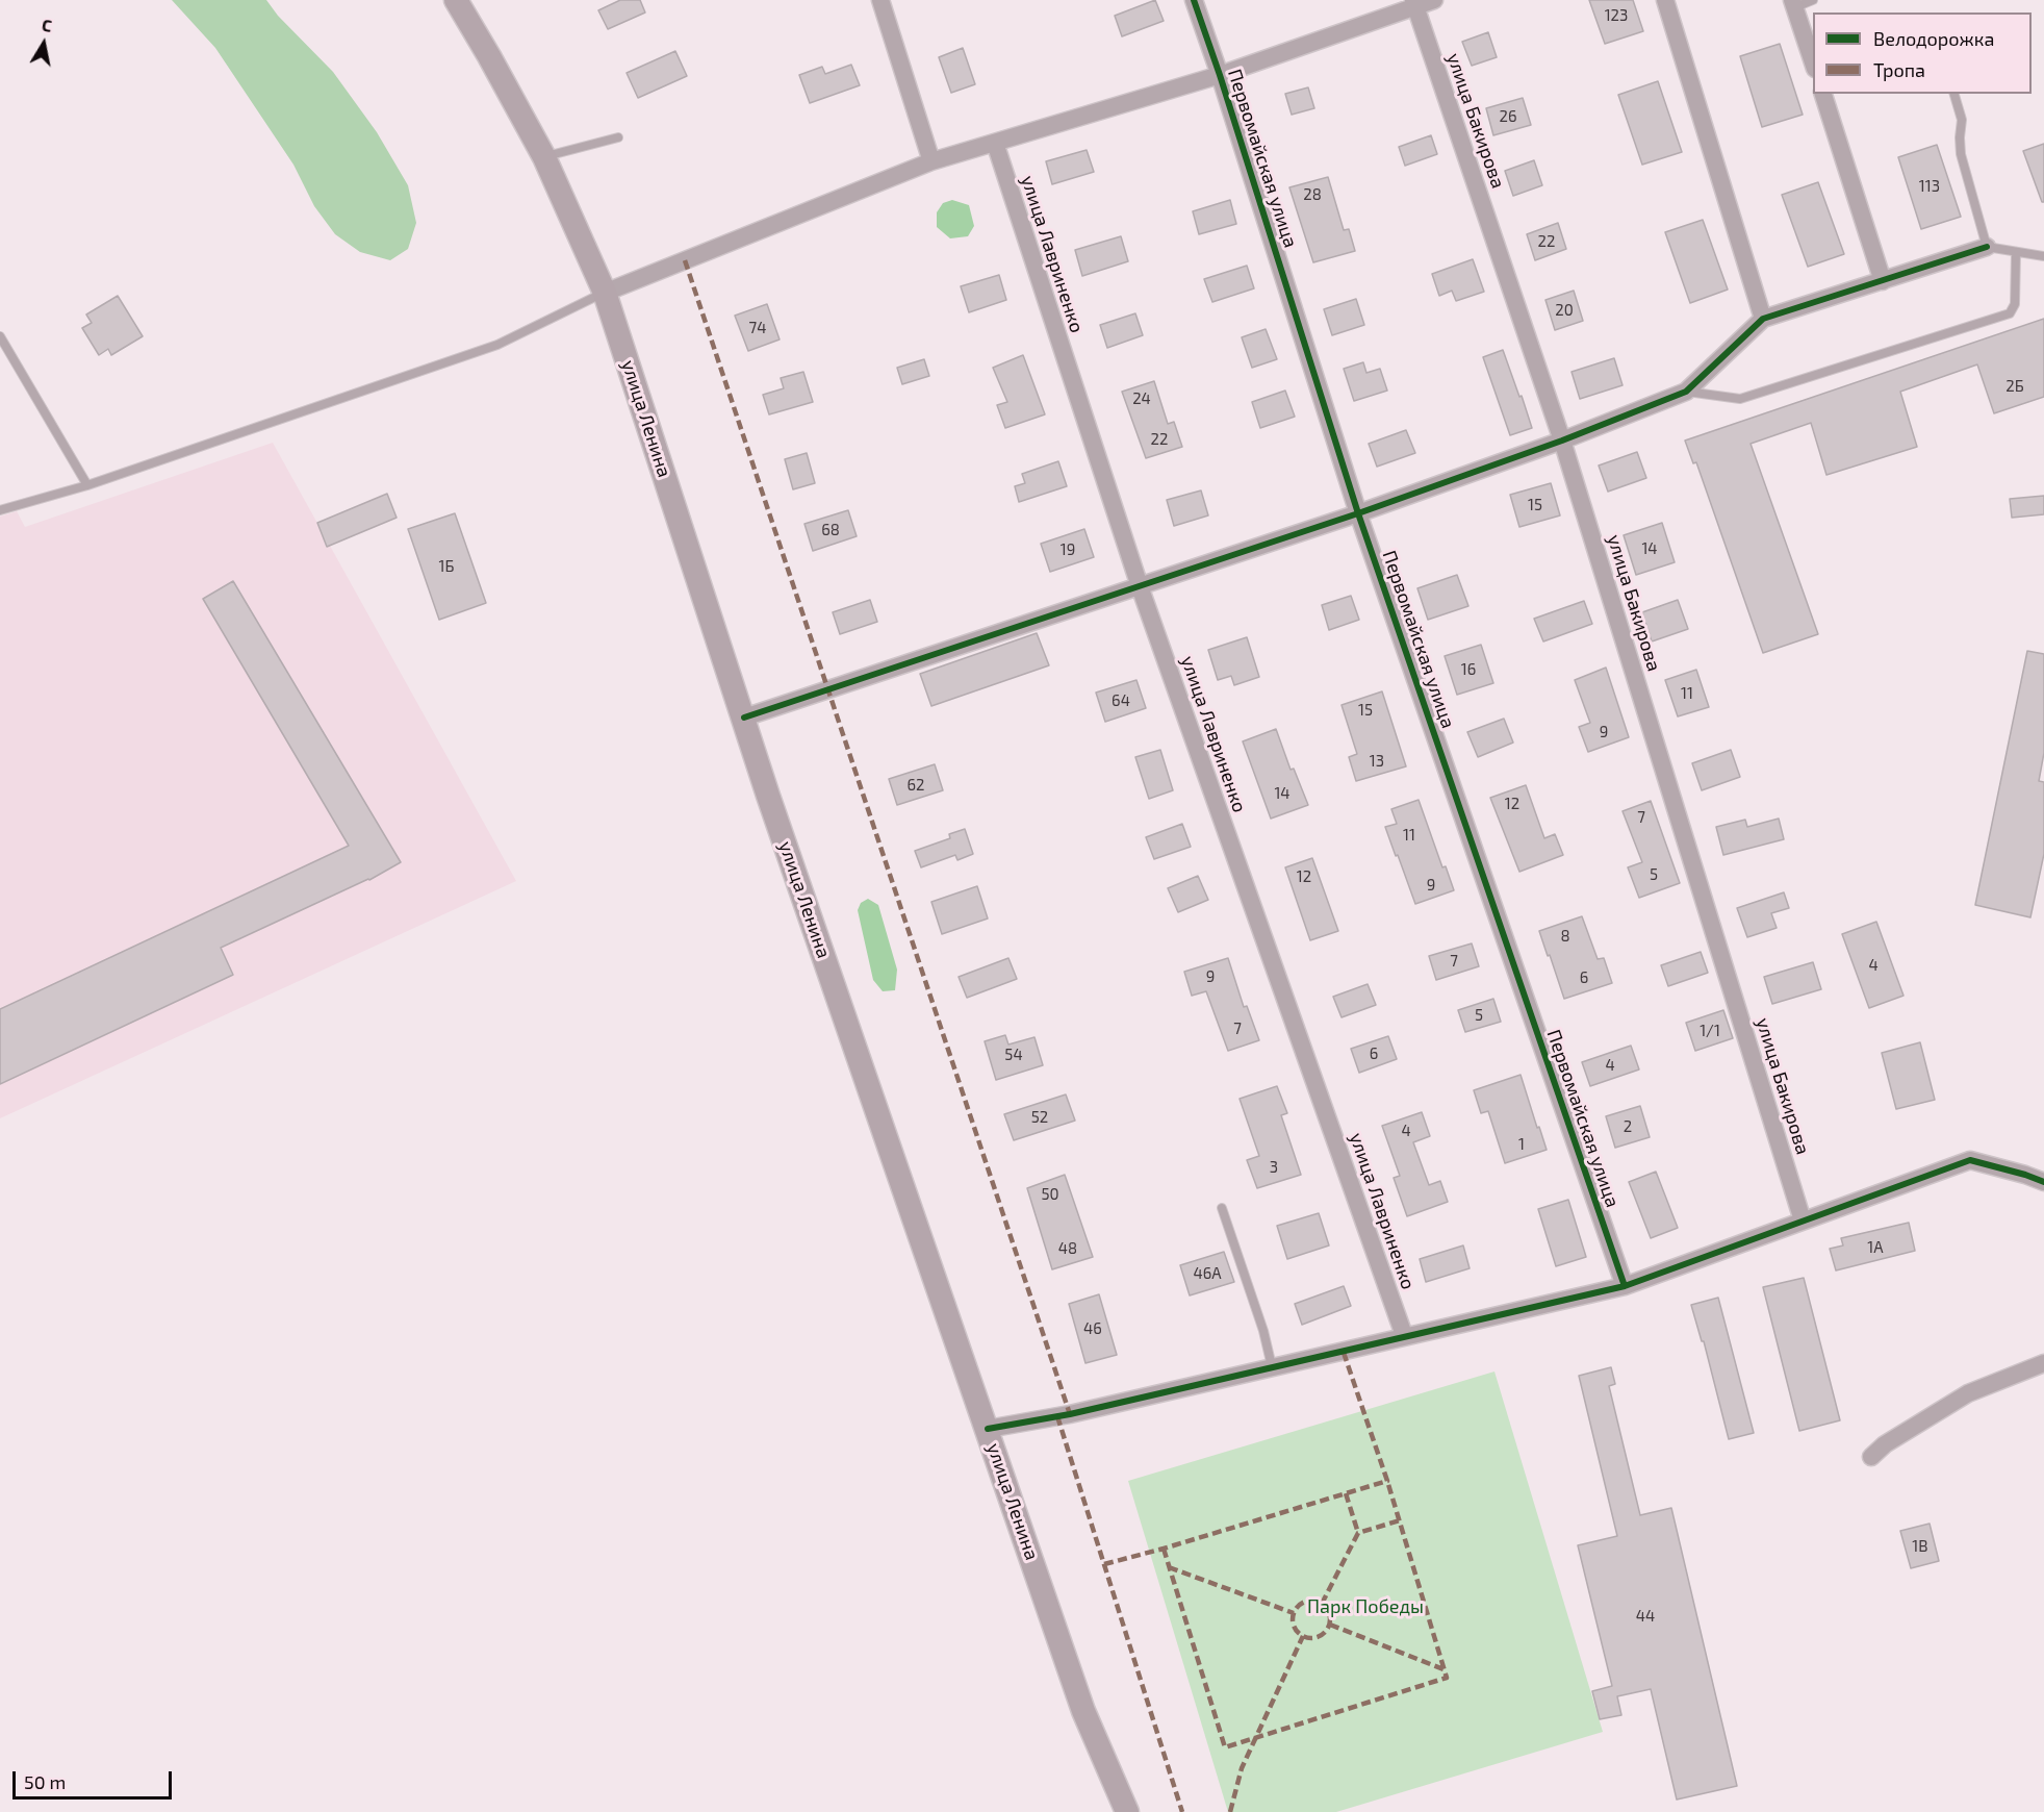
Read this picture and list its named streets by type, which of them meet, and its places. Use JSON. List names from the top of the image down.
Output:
{
  "streets": {
    "main road": ["улица Ленина"],
    "street": ["улица Бакирова", "Первомайская улица", "улица Лавриненко"]
  },
  "parks": ["Парк Победы"],
  "house_numbers": [
    "123",
    "26",
    "113",
    "28",
    "22",
    "20",
    "74",
    "2Б",
    "24",
    "22",
    "15",
    "68",
    "14",
    "19",
    "1Б",
    "16",
    "11",
    "64",
    "15",
    "9",
    "13",
    "62",
    "14",
    "12",
    "7",
    "11",
    "5",
    "12",
    "9",
    "8",
    "7",
    "4",
    "9",
    "6",
    "5",
    "7",
    "1/1",
    "6",
    "54",
    "4",
    "52",
    "2",
    "4",
    "1",
    "3",
    "50",
    "1А",
    "48",
    "46А",
    "46",
    "1В",
    "44"
  ],
  "legend": ["Велодорожка", "Тропа"],
  "scale_bar": "50 m",
  "north": "top"
}
